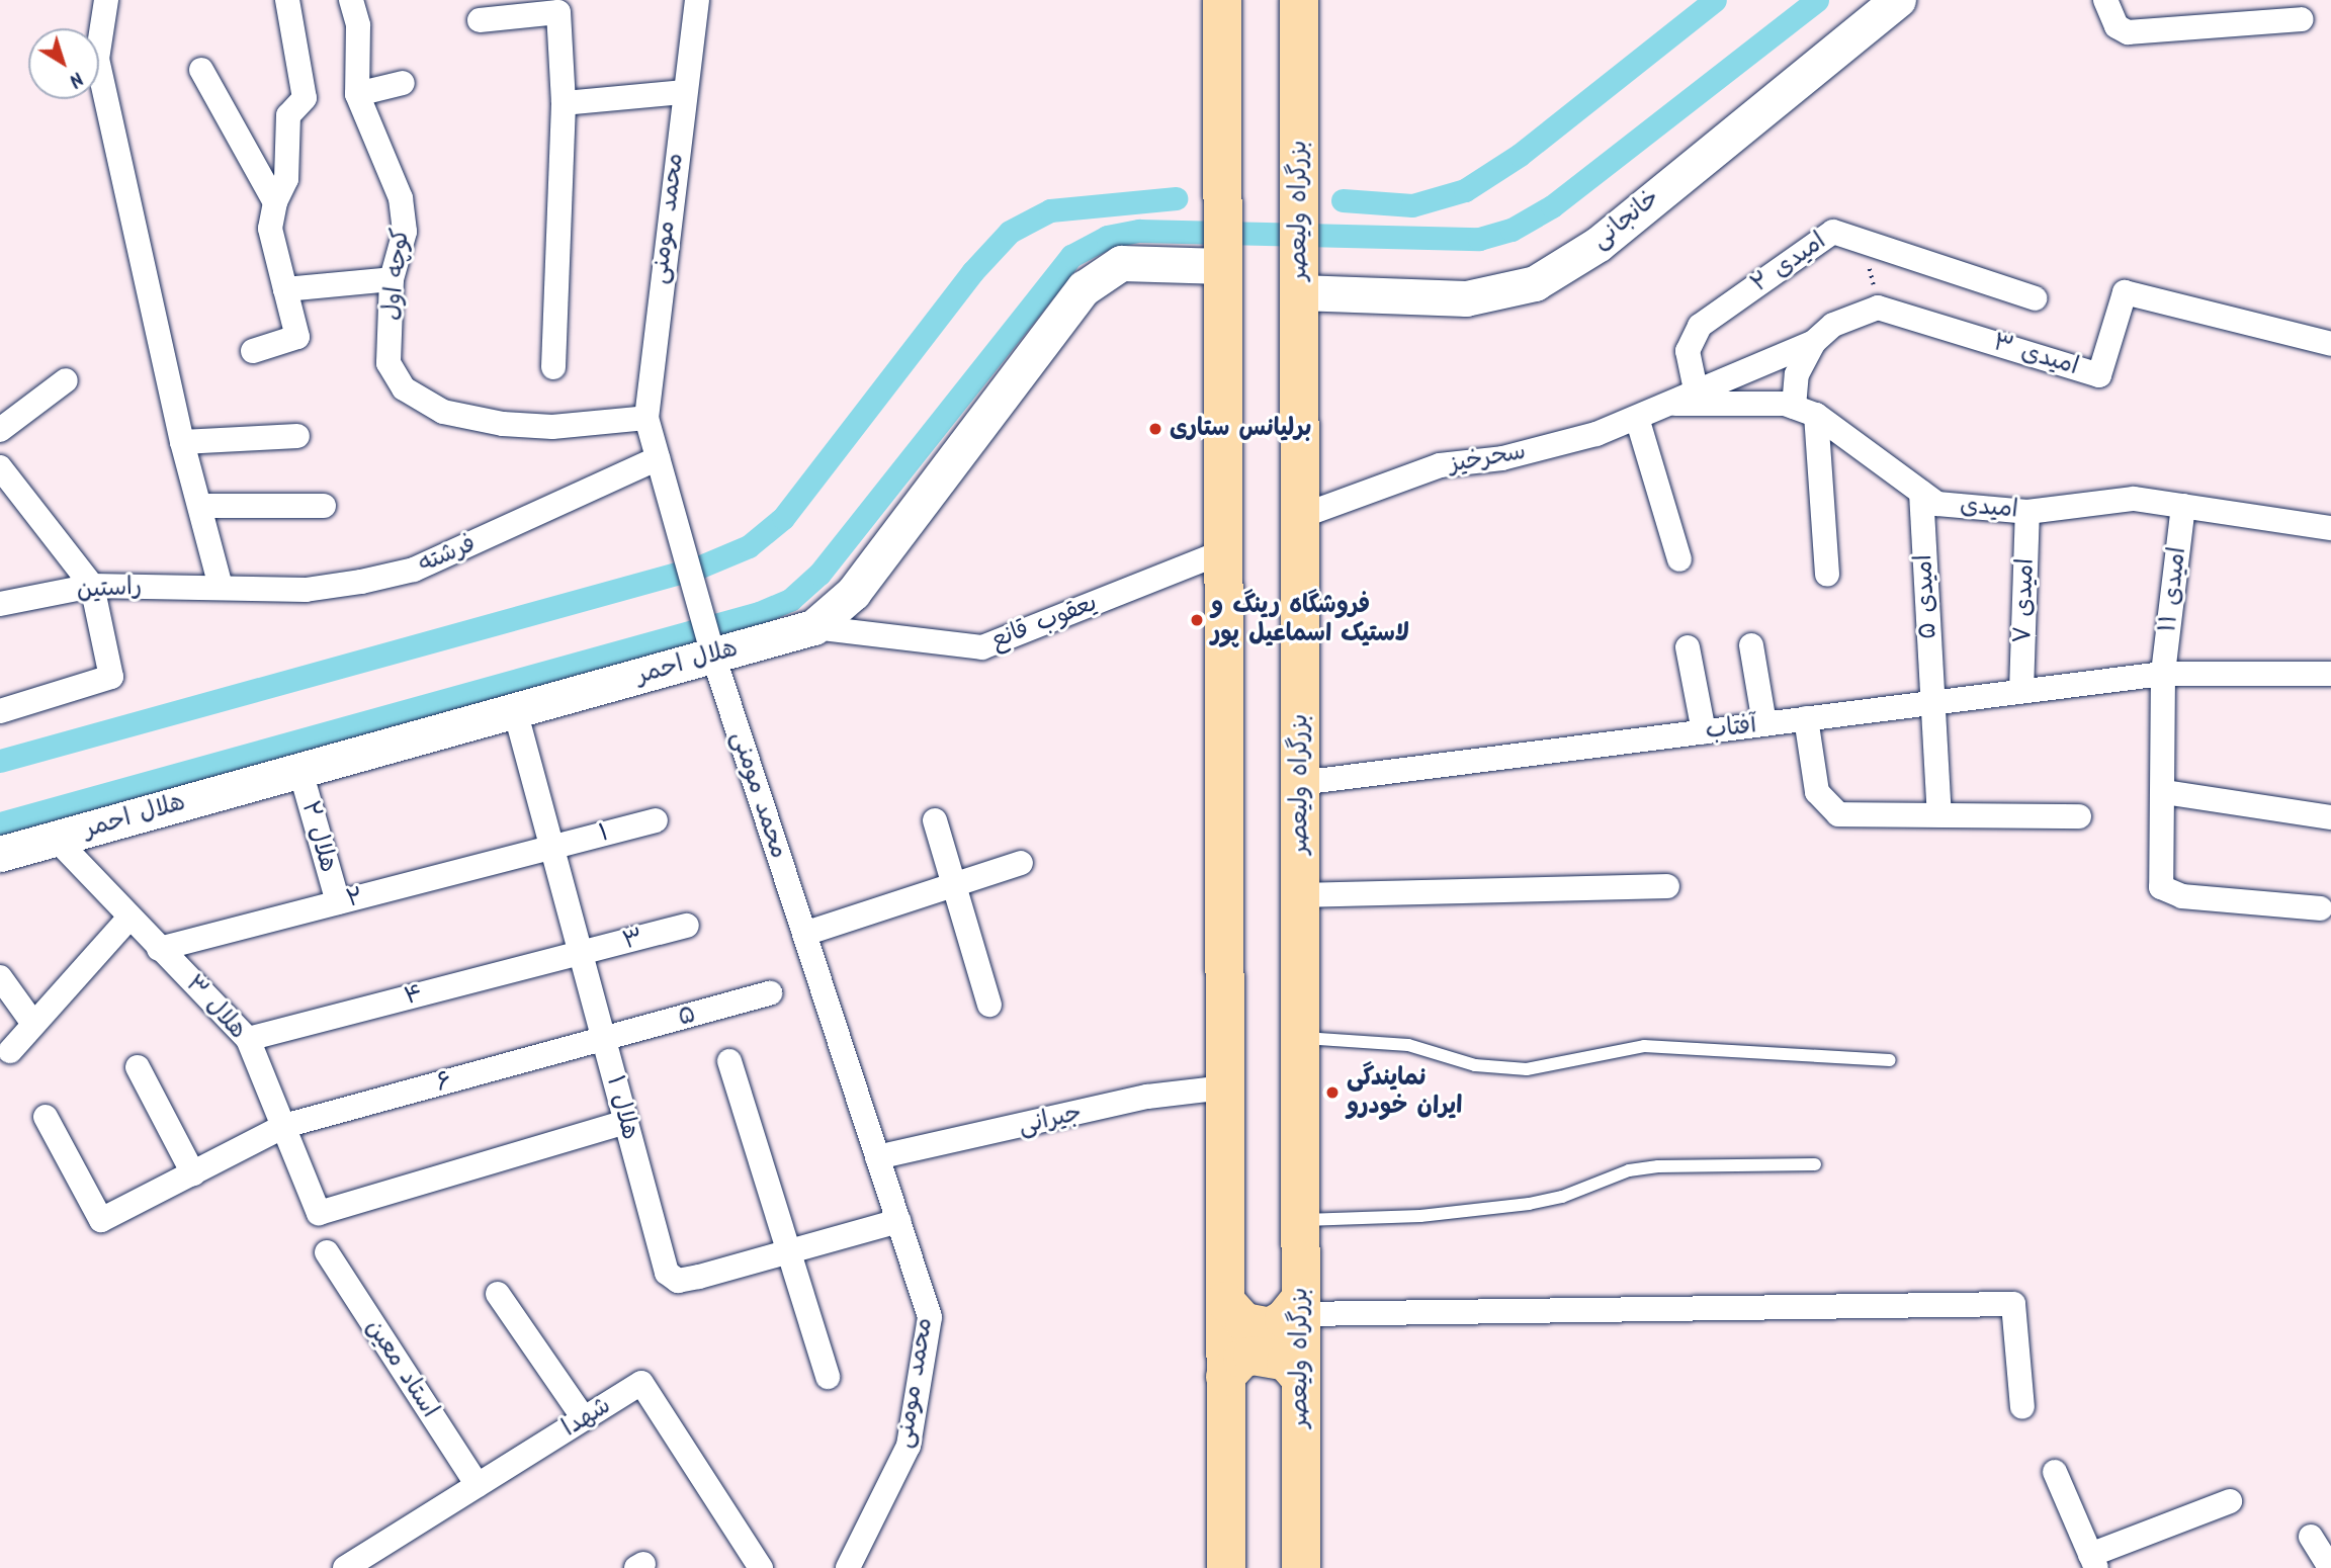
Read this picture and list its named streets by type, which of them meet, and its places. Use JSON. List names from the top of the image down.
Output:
{
  "streets": {
    "highway": ["بزرگراه ولیعصر"],
    "main road": ["خانجانی", "هلال احمر"],
    "street": [
      "محمد مومنی",
      "امیدی ۲",
      "کوچه اول",
      "امیدی ۳",
      "سحرخیز",
      "امیدی",
      "فرشته",
      "راستین",
      "امیدی ۱۱",
      "امیدی ۵",
      "امیدی ۷",
      "یعقوب قانع",
      "آفتاب",
      "۱",
      "هلال ۲",
      "۲",
      "۳",
      "۴",
      "هلال ۳",
      "۵",
      "۶",
      "هلال ۱",
      "جیرانی",
      "استاد معین",
      "شهدا"
    ]
  },
  "crossings": [
    ["بزرگراه ولیعصر", "خانجانی"],
    ["بزرگراه ولیعصر", "سحرخیز"],
    ["بزرگراه ولیعصر", "آفتاب"],
    ["محمد مومنی", "کوچه اول"],
    ["محمد مومنی", "فرشته"],
    ["محمد مومنی", "هلال احمر"],
    ["محمد مومنی", "هلال ۱"],
    ["محمد مومنی", "جیرانی"],
    ["امیدی ۲", "سحرخیز"],
    ["امیدی", "امیدی ۱۱"],
    ["امیدی", "امیدی ۵"],
    ["امیدی", "امیدی ۷"],
    ["فرشته", "راستین"],
    ["امیدی ۱۱", "آفتاب"],
    ["امیدی ۵", "آفتاب"],
    ["امیدی ۷", "آفتاب"],
    ["یعقوب قانع", "هلال احمر"],
    ["هلال احمر", "هلال ۲"],
    ["هلال احمر", "هلال ۳"],
    ["هلال احمر", "هلال ۱"],
    ["۱", "۲"],
    ["۱", "هلال ۱"],
    ["هلال ۲", "۲"],
    ["۲", "هلال ۳"],
    ["۲", "هلال ۱"],
    ["۳", "۴"],
    ["۳", "هلال ۱"],
    ["۴", "هلال ۳"],
    ["۴", "هلال ۱"],
    ["هلال ۳", "۶"],
    ["هلال ۳", "هلال ۱"],
    ["۵", "۶"],
    ["۵", "هلال ۱"],
    ["۶", "هلال ۱"],
    ["استاد معین", "شهدا"]
  ],
  "places": ["برلیانس ستاری", "فروشگاه رینگ و لاستیک اسماعیل پور", "نمایندگی ایران خودرو"],
  "north": "bottom right"
}
